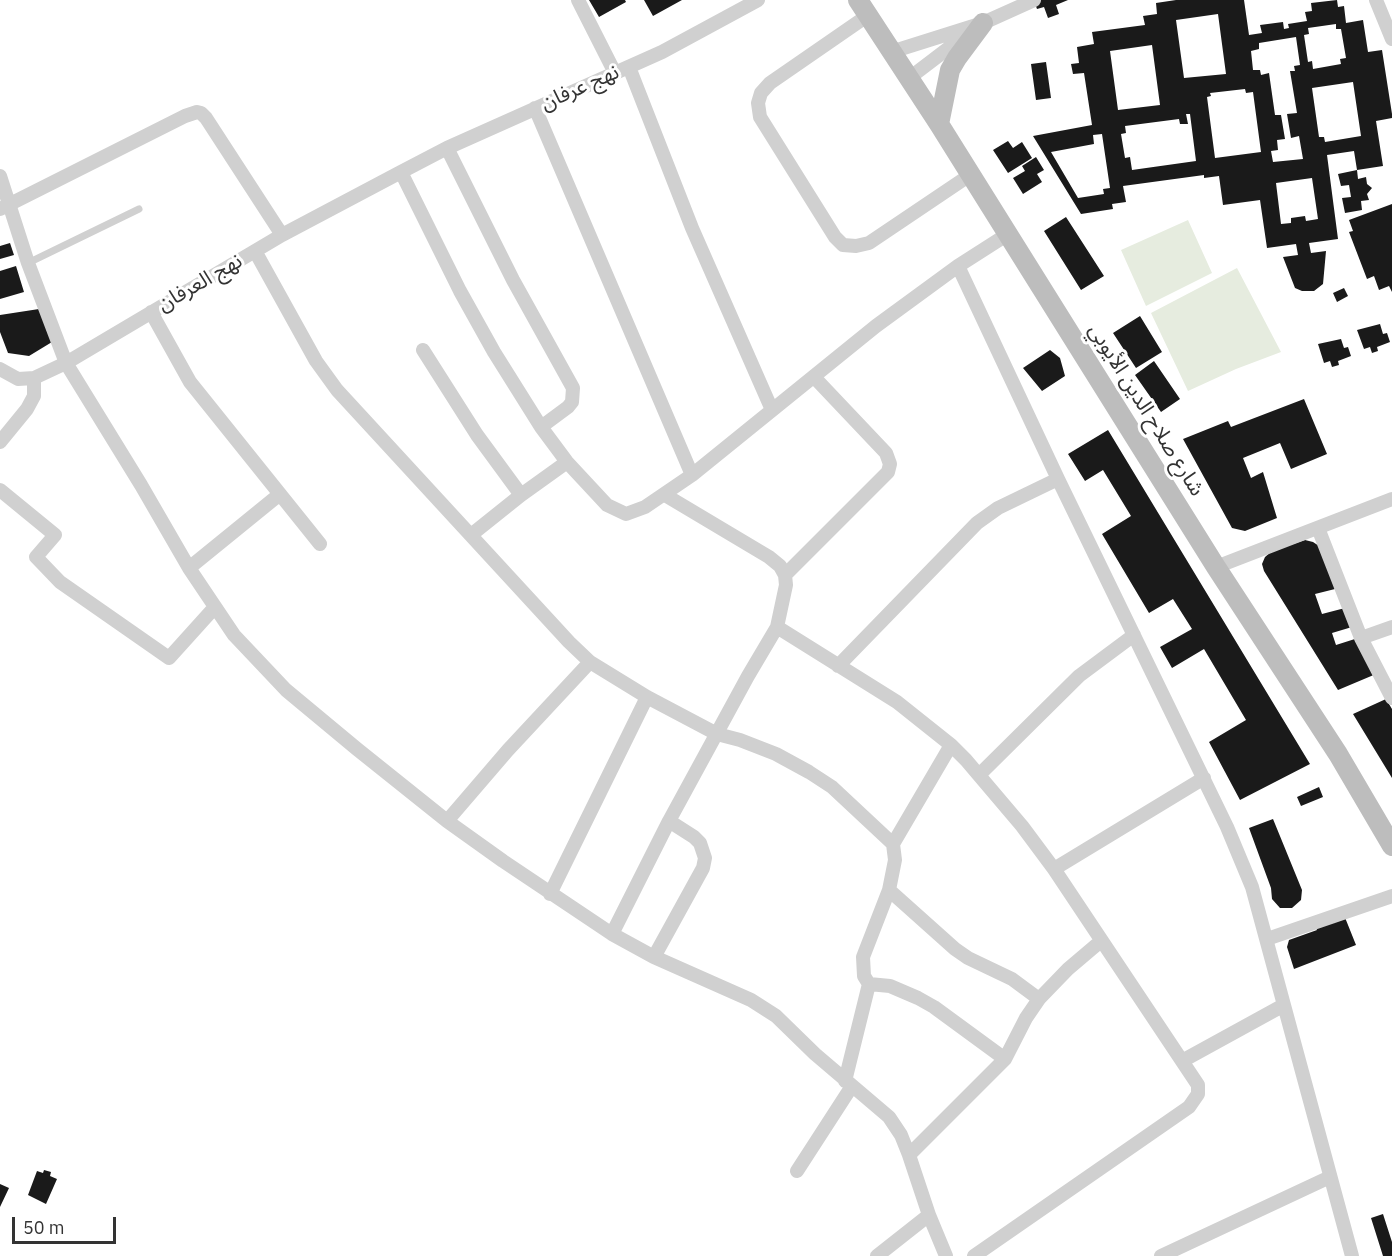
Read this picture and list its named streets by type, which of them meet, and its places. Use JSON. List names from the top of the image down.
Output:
{
  "streets": {
    "main road": ["شارع صلاح الدين الأيوبي"],
    "street": ["نهج عرفان", "نهج العرفان"]
  },
  "crossings": [
    ["نهج عرفان", "نهج العرفان"]
  ],
  "scale_bar": "50 m"
}
